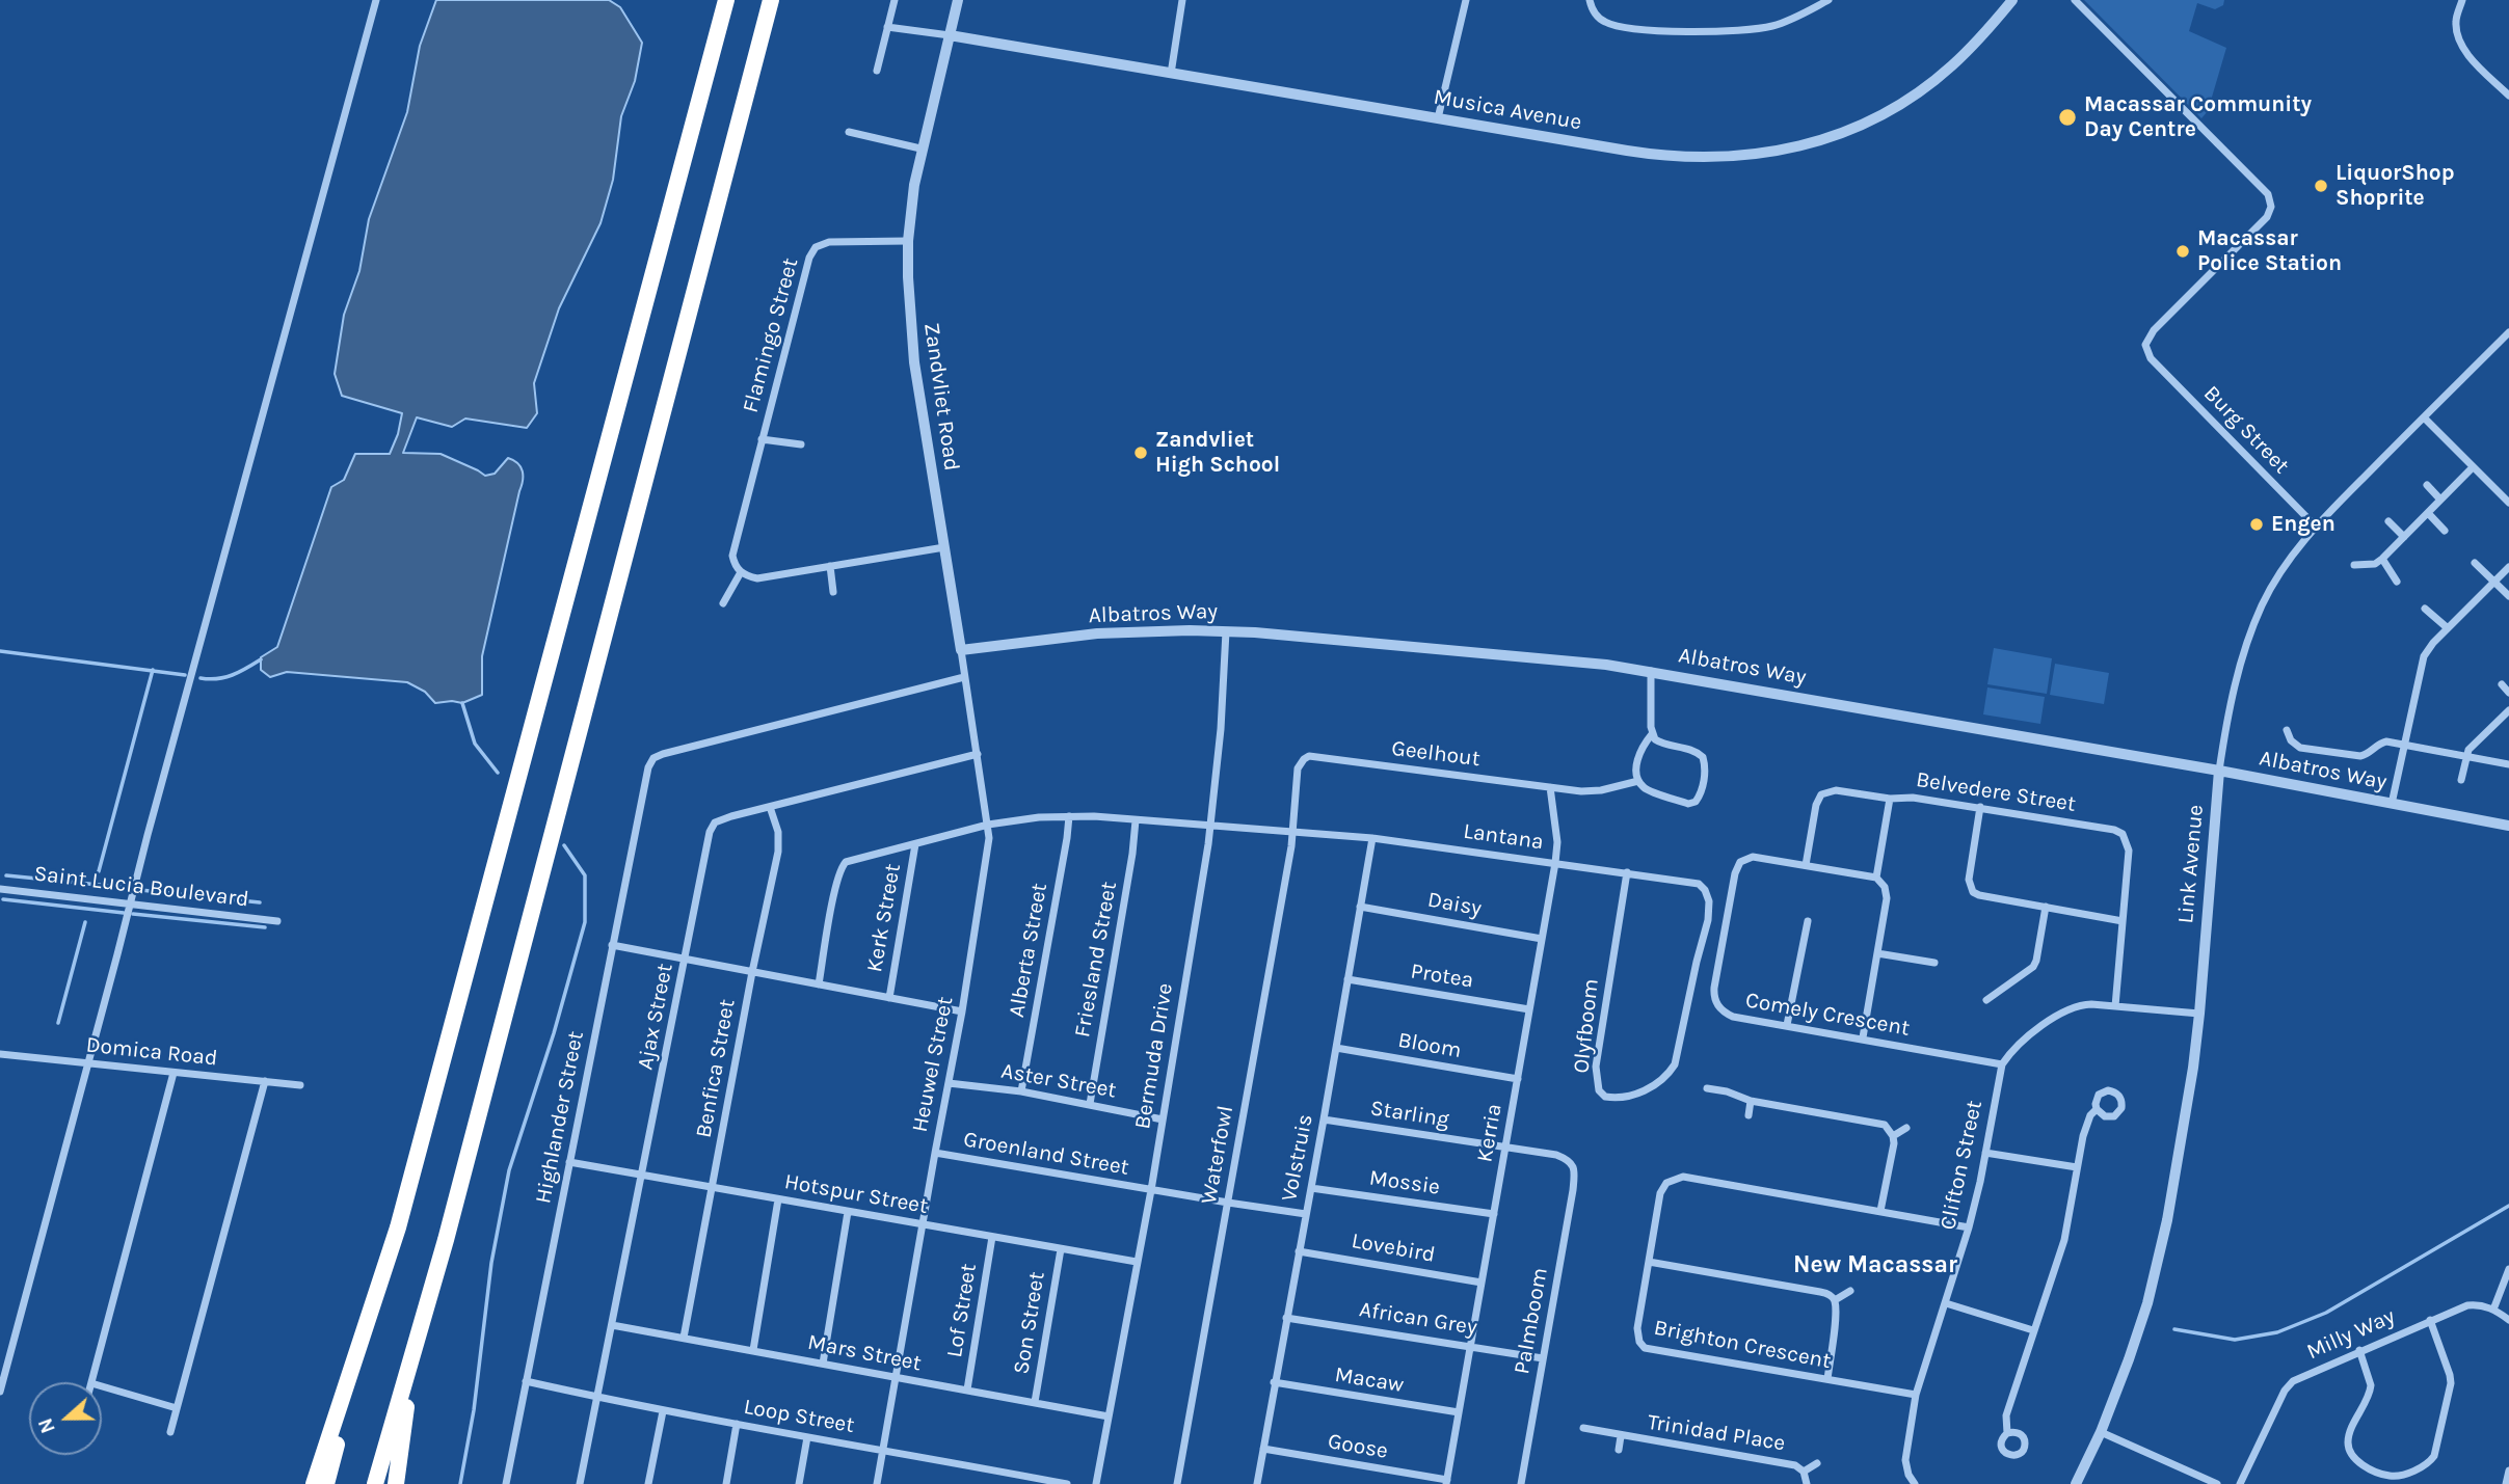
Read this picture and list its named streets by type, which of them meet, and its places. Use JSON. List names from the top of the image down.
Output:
{
  "streets": {
    "street": [
      "Musica Avenue",
      "Flamingo Street",
      "Zandvliet Road",
      "Burg Street",
      "Albatros Way",
      "Geelhout",
      "Belvedere Street",
      "Lantana",
      "Link Avenue",
      "Saint Lucia Boulevard",
      "Daisy",
      "Kerk Street",
      "Alberta Street",
      "Friesland Street",
      "Protea",
      "Comely Crescent",
      "Ajax Street",
      "Olyfboom",
      "Bloom",
      "Domica Road",
      "Bermuda Drive",
      "Heuwel Street",
      "Benfica Street",
      "Aster Street",
      "Starling",
      "Highlander Street",
      "Kerria",
      "Groenland Street",
      "Waterfowl",
      "Volstruis",
      "Clifton Street",
      "Mossie",
      "Hotspur Street",
      "Lovebird",
      "Lof Street",
      "African Grey",
      "Palmboom",
      "Son Street",
      "Milly Way",
      "Brighton Crescent",
      "Mars Street",
      "Macaw",
      "Loop Street",
      "Trinidad Place",
      "Goose"
    ]
  },
  "crossings": [
    ["Musica Avenue", "Zandvliet Road"],
    ["Flamingo Street", "Zandvliet Road"],
    ["Zandvliet Road", "Albatros Way"],
    ["Zandvliet Road", "Heuwel Street"],
    ["Burg Street", "Link Avenue"],
    ["Albatros Way", "Link Avenue"],
    ["Albatros Way", "Bermuda Drive"],
    ["Albatros Way", "Heuwel Street"],
    ["Geelhout", "Lantana"],
    ["Geelhout", "Kerria"],
    ["Geelhout", "Waterfowl"],
    ["Belvedere Street", "Comely Crescent"],
    ["Lantana", "Kerk Street"],
    ["Lantana", "Alberta Street"],
    ["Lantana", "Friesland Street"],
    ["Lantana", "Olyfboom"],
    ["Lantana", "Bermuda Drive"],
    ["Lantana", "Heuwel Street"],
    ["Lantana", "Kerria"],
    ["Lantana", "Waterfowl"],
    ["Lantana", "Volstruis"],
    ["Daisy", "Kerria"],
    ["Daisy", "Volstruis"],
    ["Alberta Street", "Aster Street"],
    ["Friesland Street", "Aster Street"],
    ["Protea", "Kerria"],
    ["Protea", "Volstruis"],
    ["Comely Crescent", "Clifton Street"],
    ["Ajax Street", "Heuwel Street"],
    ["Ajax Street", "Benfica Street"],
    ["Ajax Street", "Hotspur Street"],
    ["Ajax Street", "Mars Street"],
    ["Ajax Street", "Loop Street"],
    ["Bloom", "Kerria"],
    ["Bloom", "Volstruis"],
    ["Bermuda Drive", "Aster Street"],
    ["Bermuda Drive", "Groenland Street"],
    ["Bermuda Drive", "Hotspur Street"],
    ["Bermuda Drive", "Mars Street"],
    ["Heuwel Street", "Aster Street"],
    ["Heuwel Street", "Highlander Street"],
    ["Heuwel Street", "Groenland Street"],
    ["Heuwel Street", "Hotspur Street"],
    ["Heuwel Street", "Mars Street"],
    ["Heuwel Street", "Loop Street"],
    ["Benfica Street", "Hotspur Street"],
    ["Benfica Street", "Mars Street"],
    ["Starling", "Kerria"],
    ["Starling", "Volstruis"],
    ["Starling", "Palmboom"],
    ["Highlander Street", "Hotspur Street"],
    ["Highlander Street", "Loop Street"],
    ["Kerria", "Mossie"],
    ["Kerria", "Lovebird"],
    ["Kerria", "African Grey"],
    ["Kerria", "Macaw"],
    ["Kerria", "Goose"],
    ["Groenland Street", "Waterfowl"],
    ["Groenland Street", "Volstruis"],
    ["Volstruis", "Mossie"],
    ["Volstruis", "Lovebird"],
    ["Volstruis", "African Grey"],
    ["Volstruis", "Macaw"],
    ["Volstruis", "Goose"],
    ["Clifton Street", "Brighton Crescent"],
    ["Hotspur Street", "Lof Street"],
    ["Hotspur Street", "Son Street"],
    ["Lof Street", "Mars Street"],
    ["African Grey", "Palmboom"],
    ["Son Street", "Mars Street"]
  ],
  "districts": ["New Macassar"],
  "places": [
    "Macassar Community Day Centre",
    "LiquorShop Shoprite",
    "Macassar Police Station",
    "Zandvliet High School",
    "Engen"
  ],
  "north": "left"
}
